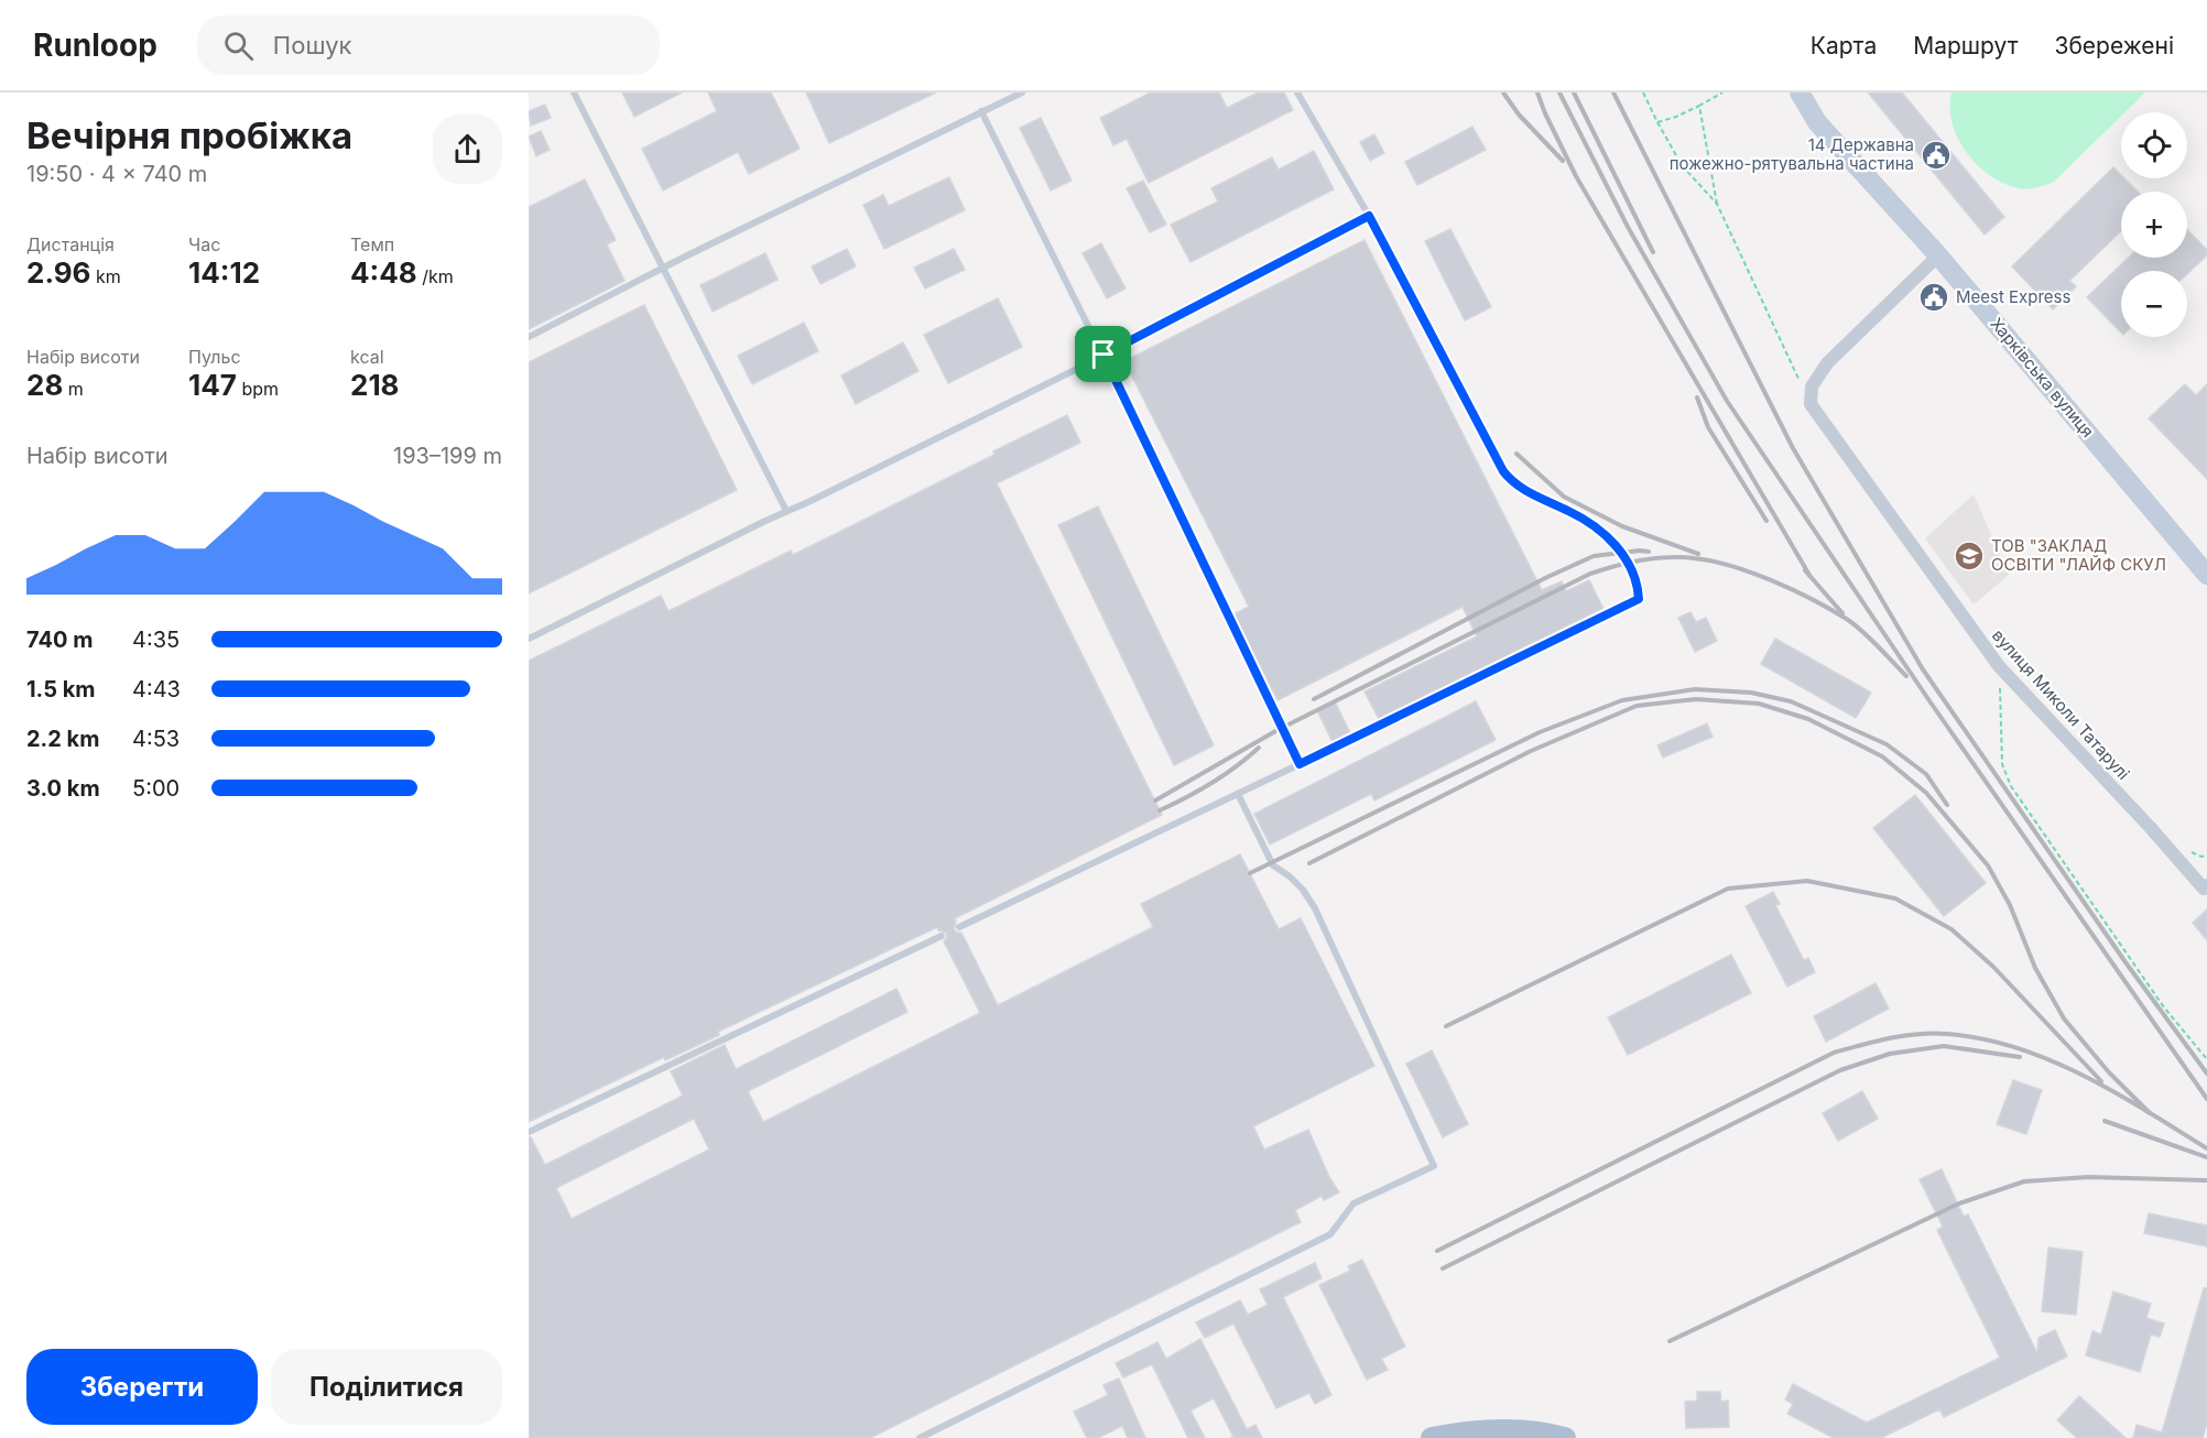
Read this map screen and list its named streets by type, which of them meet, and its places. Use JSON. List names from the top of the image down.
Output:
{
  "streets": {
    "street": ["Харківська вулиця", "вулиця Миколи Татарулі"]
  },
  "places": {
    "public building": ["14 Державна пожежно-рятувальна частина", "Meest Express"],
    "school or university": ["ТОВ \"ЗАКЛАД ОСВІТИ \"ЛАЙФ СКУЛ"]
  },
  "page": {
    "header": "Runloop",
    "search": "Пошук",
    "nav": ["Карта", "Маршрут", "Збережені"],
    "heading": ["Вечірня пробіжка", "19:50 · 4 × 740 m"],
    "map_buttons": ["+", "−"],
    "stats": [
      ["Дистанція", "2.96 km"],
      ["Час", "14:12"],
      ["Темп", "4:48 /km"],
      ["Набір висоти", "28 m"],
      ["Пульс", "147 bpm"],
      ["kcal", "218"]
    ],
    "chart": ["Набір висоти", "193–199 m"],
    "list": [
      {
        "name": "740 m",
        "note": "4:35"
      },
      {
        "name": "1.5 km",
        "note": "4:43"
      },
      {
        "name": "2.2 km",
        "note": "4:53"
      },
      {
        "name": "3.0 km",
        "note": "5:00"
      }
    ],
    "buttons": ["Зберегти", "Поділитися"]
  }
}
